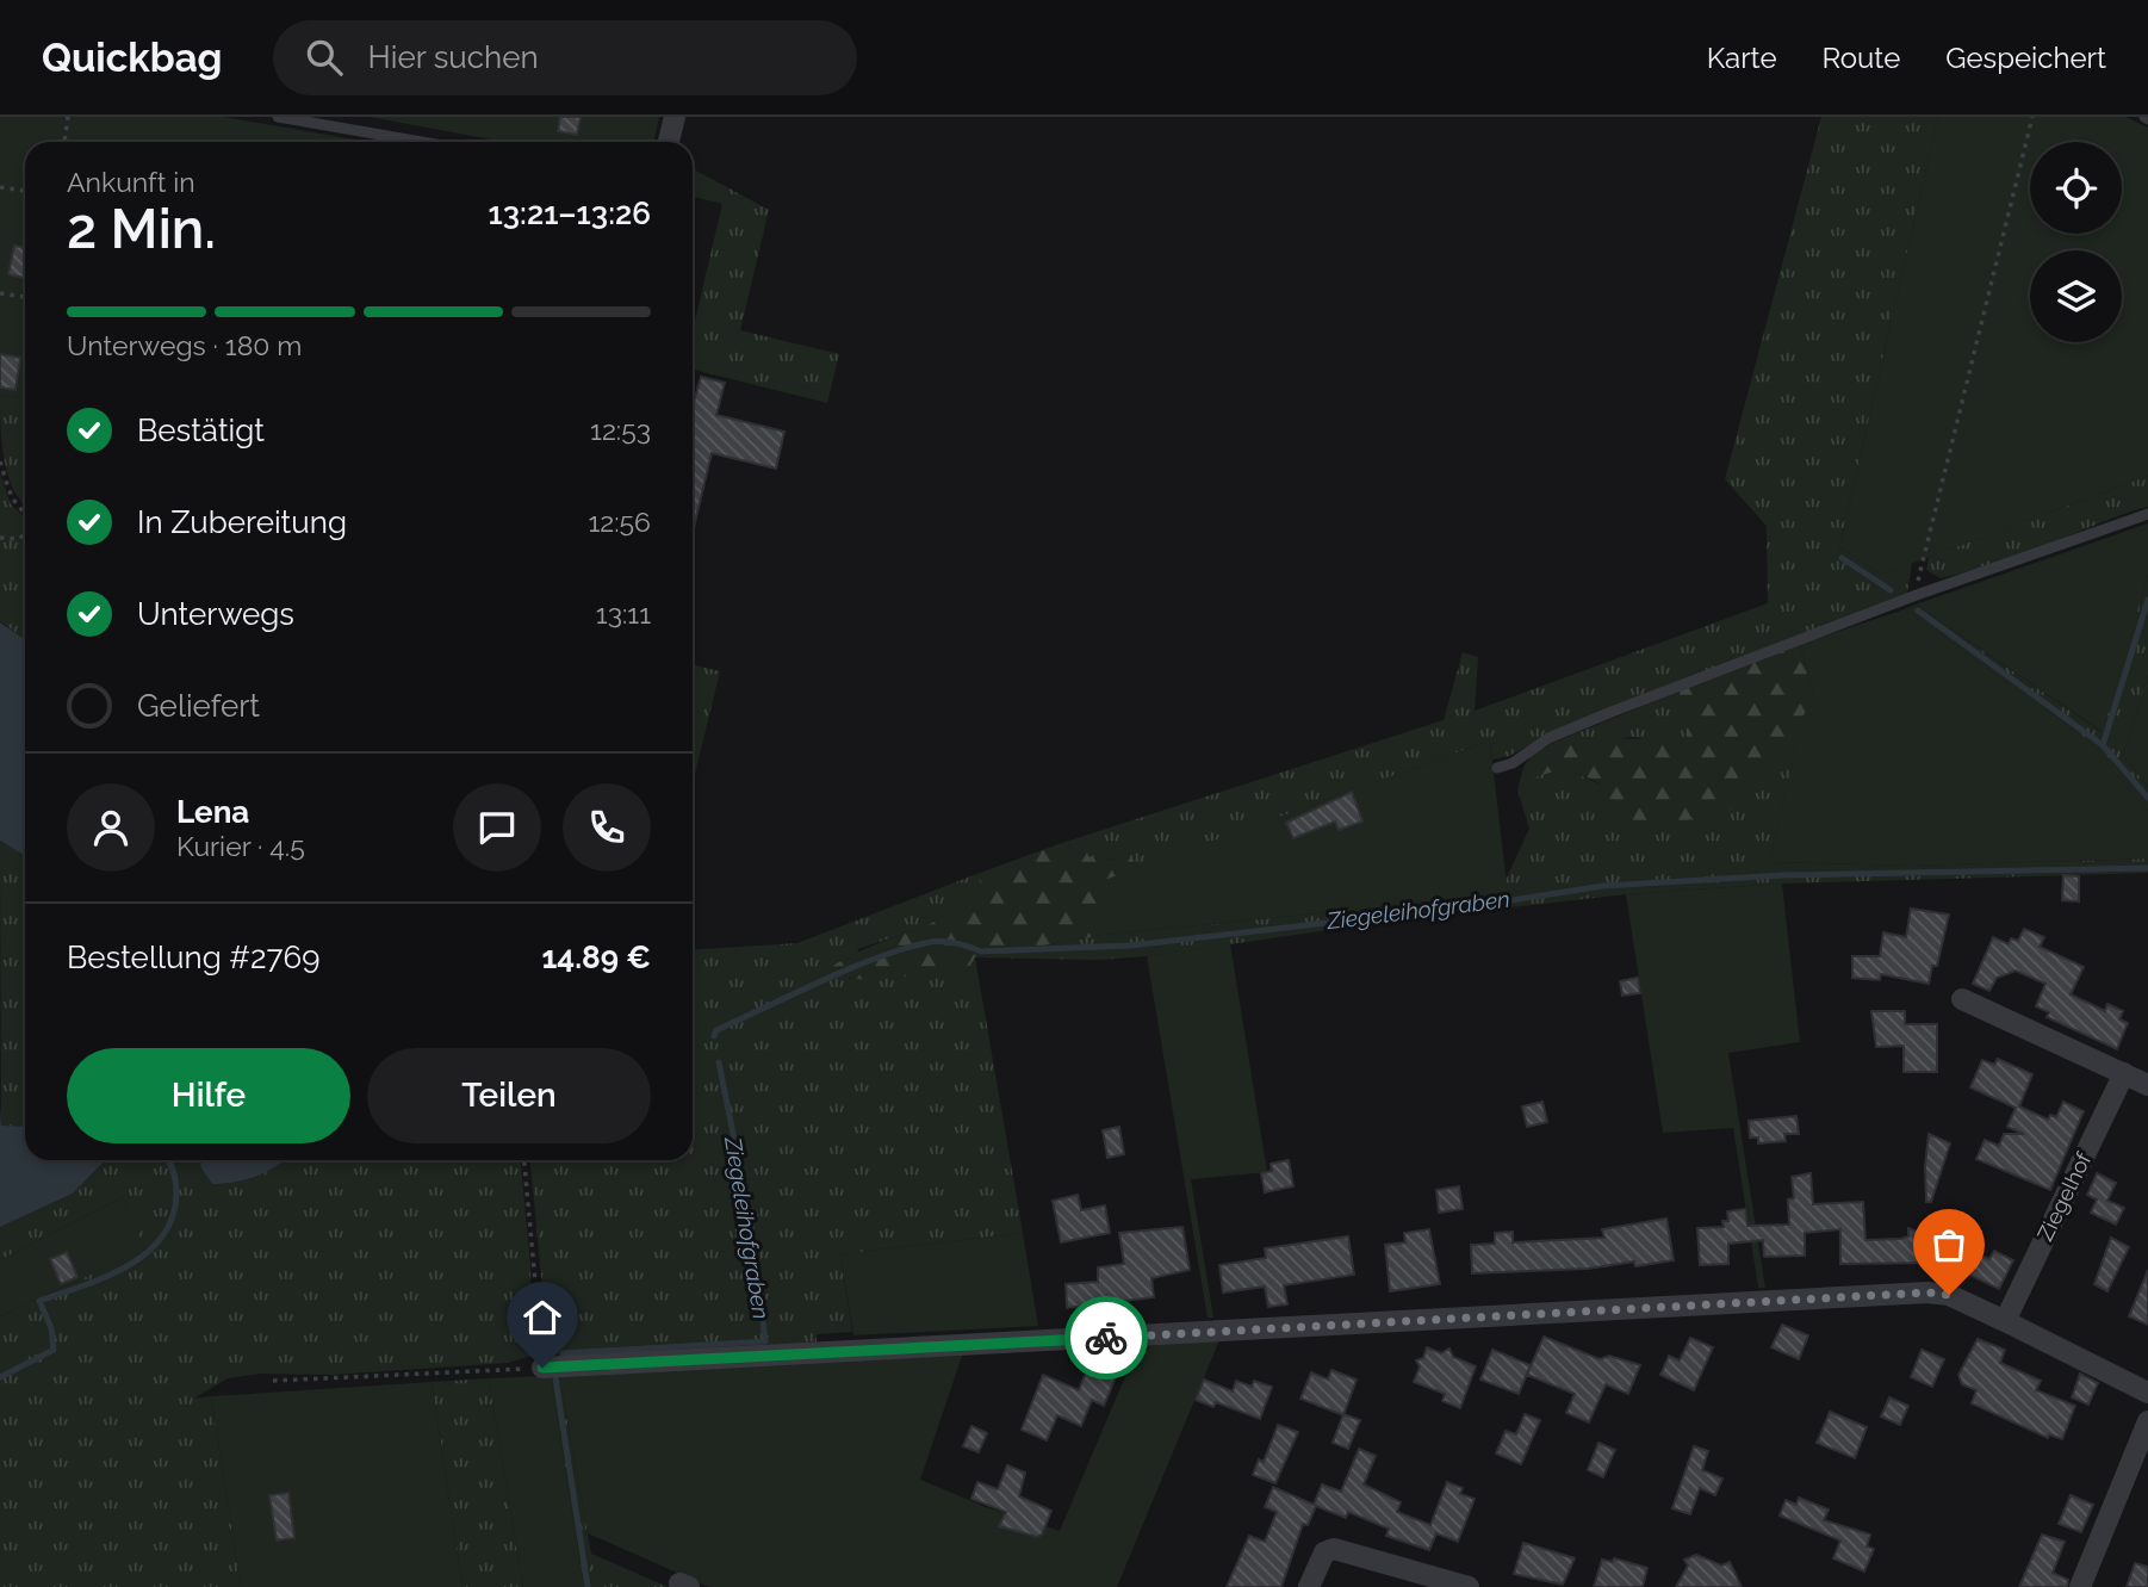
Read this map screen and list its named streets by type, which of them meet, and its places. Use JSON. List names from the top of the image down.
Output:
{
  "streets": {
    "street": ["Ziegelhof"]
  },
  "water": ["Ziegeleihofgraben"],
  "page": {
    "header": "Quickbag",
    "search": "Hier suchen",
    "nav": ["Karte", "Route", "Gespeichert"],
    "heading": ["2 Min.", "Ankunft in", "13:21–13:26"],
    "panel": [
      "Lena",
      "Kurier · 4.5",
      "Bestellung #2769",
      "14.89 €"
    ],
    "bar": "Unterwegs · 180 m",
    "list": [
      ["Bestätigt", "12:53"],
      ["In Zubereitung", "12:56"],
      ["Unterwegs", "13:11"],
      "Geliefert"
    ],
    "buttons": ["Hilfe", "Teilen"]
  }
}
